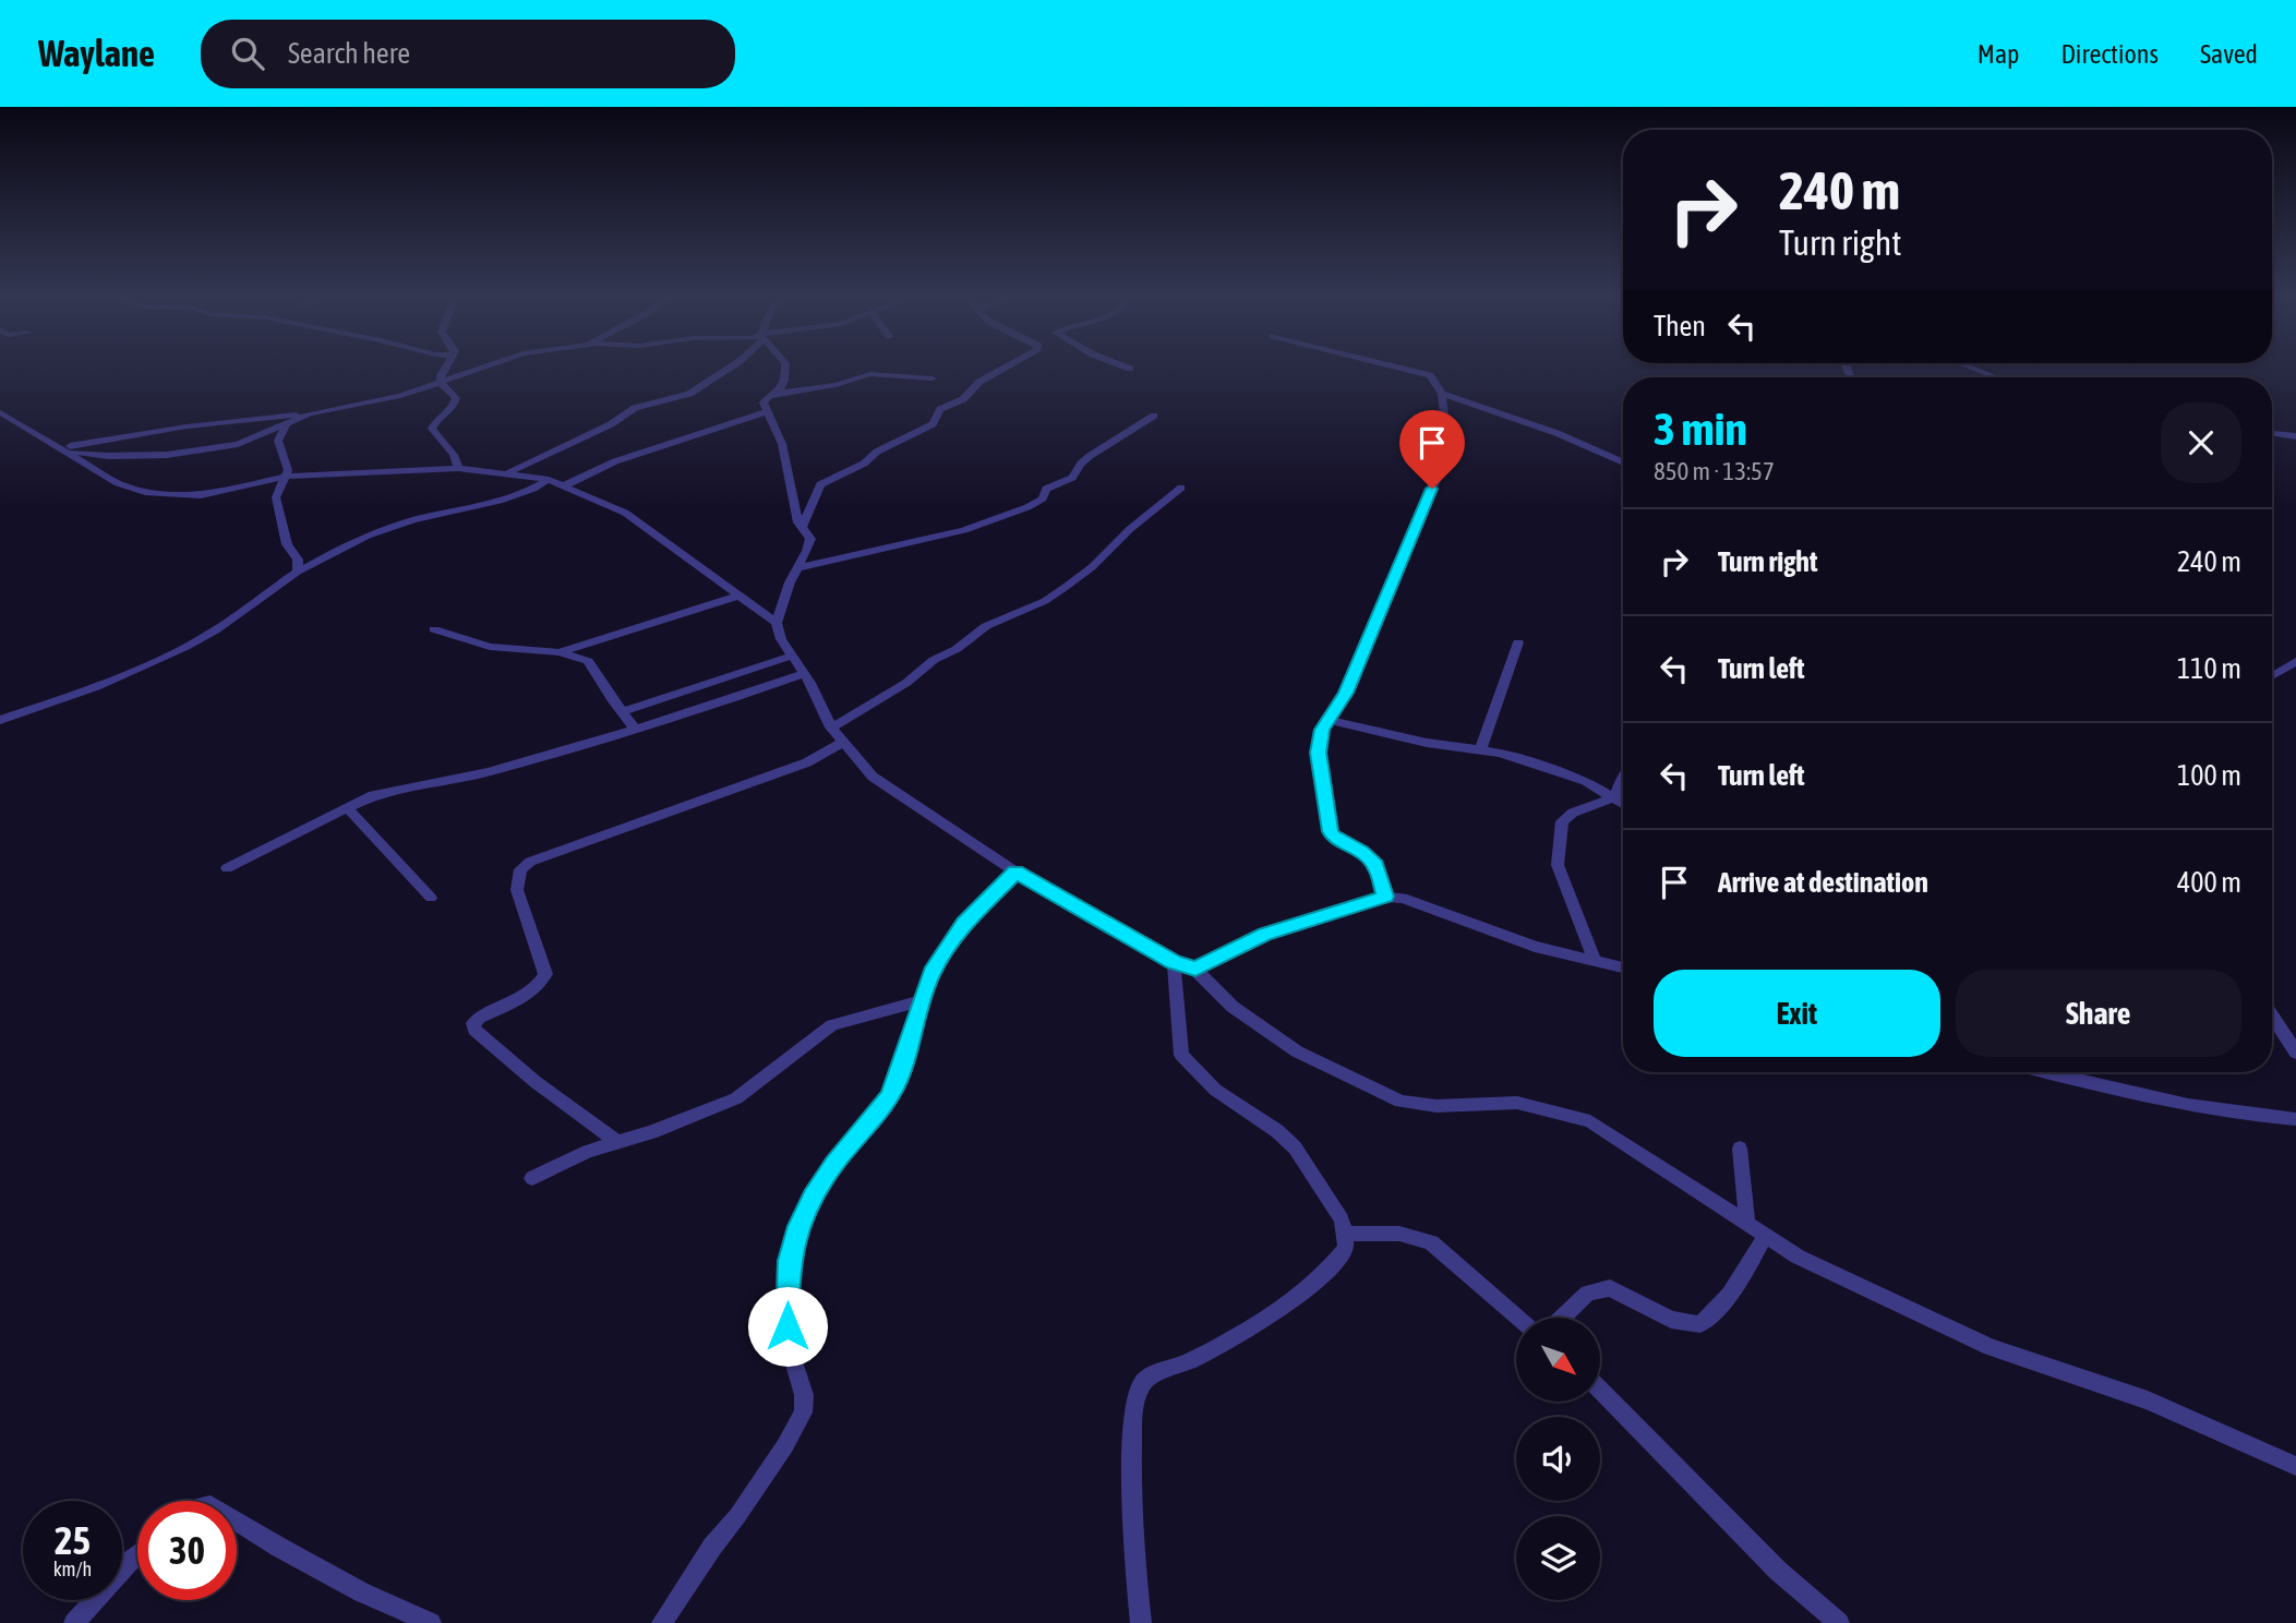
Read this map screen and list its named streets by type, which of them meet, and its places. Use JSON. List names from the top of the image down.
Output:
{
  "north": "bottom right",
  "page": {
    "header": "Waylane",
    "search": "Search here",
    "nav": ["Map", "Directions", "Saved"],
    "turn": ["240 m", "Turn right"],
    "then": "Then",
    "heading": ["3 min", "850 m · 13:57"],
    "list": [
      {
        "name": "Turn right",
        "value": "240 m"
      },
      {
        "name": "Turn left",
        "value": "110 m"
      },
      {
        "name": "Turn left",
        "value": "100 m"
      },
      {
        "name": "Arrive at destination",
        "value": "400 m"
      }
    ],
    "buttons": ["Exit", "Share"],
    "speed": "25 km/h",
    "limit": "30"
  }
}
